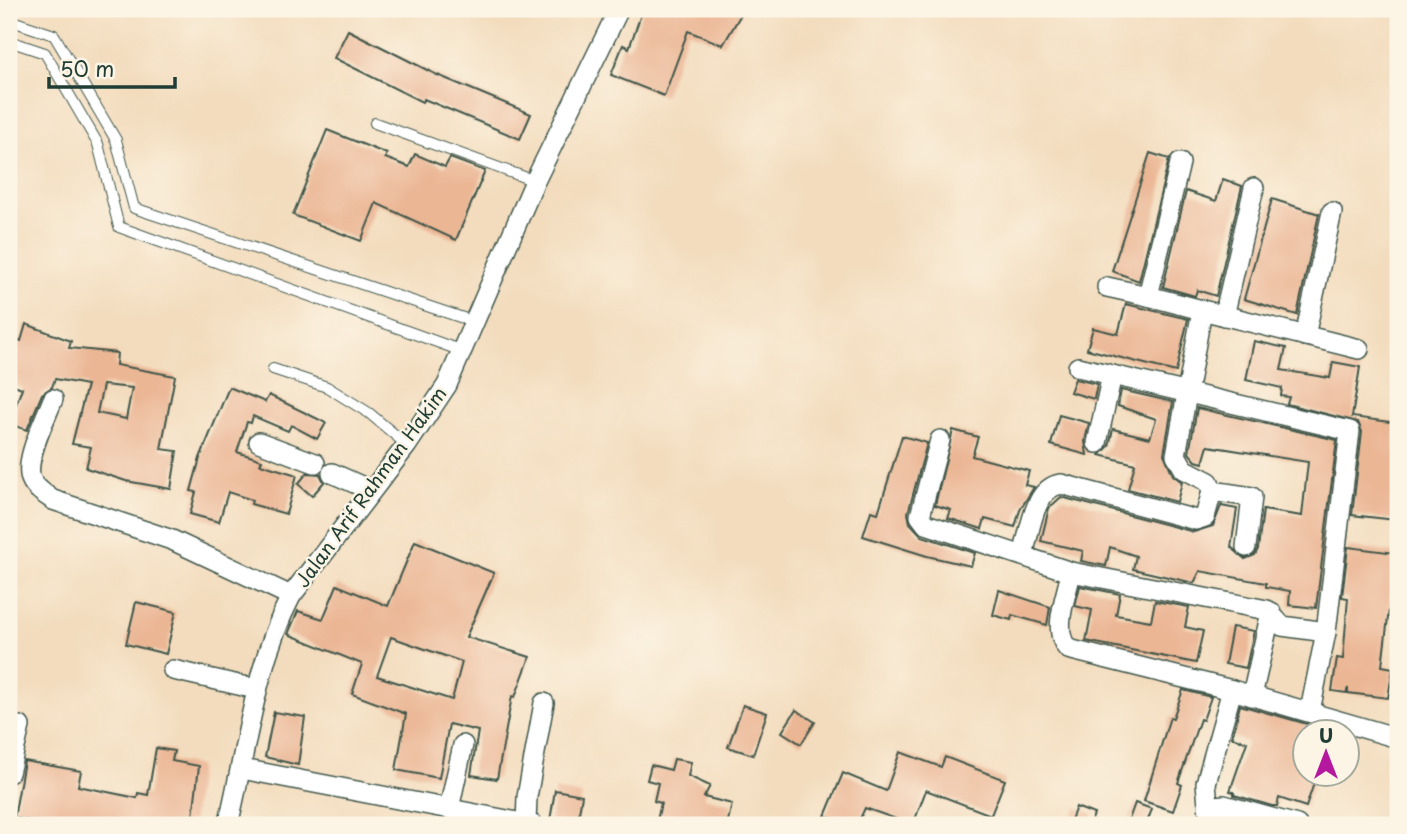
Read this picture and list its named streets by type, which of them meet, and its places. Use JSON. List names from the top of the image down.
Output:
{
  "streets": {
    "street": ["Jalan Arif Rahman Hakim"]
  },
  "scale_bar": "50 m",
  "north": "top"
}
